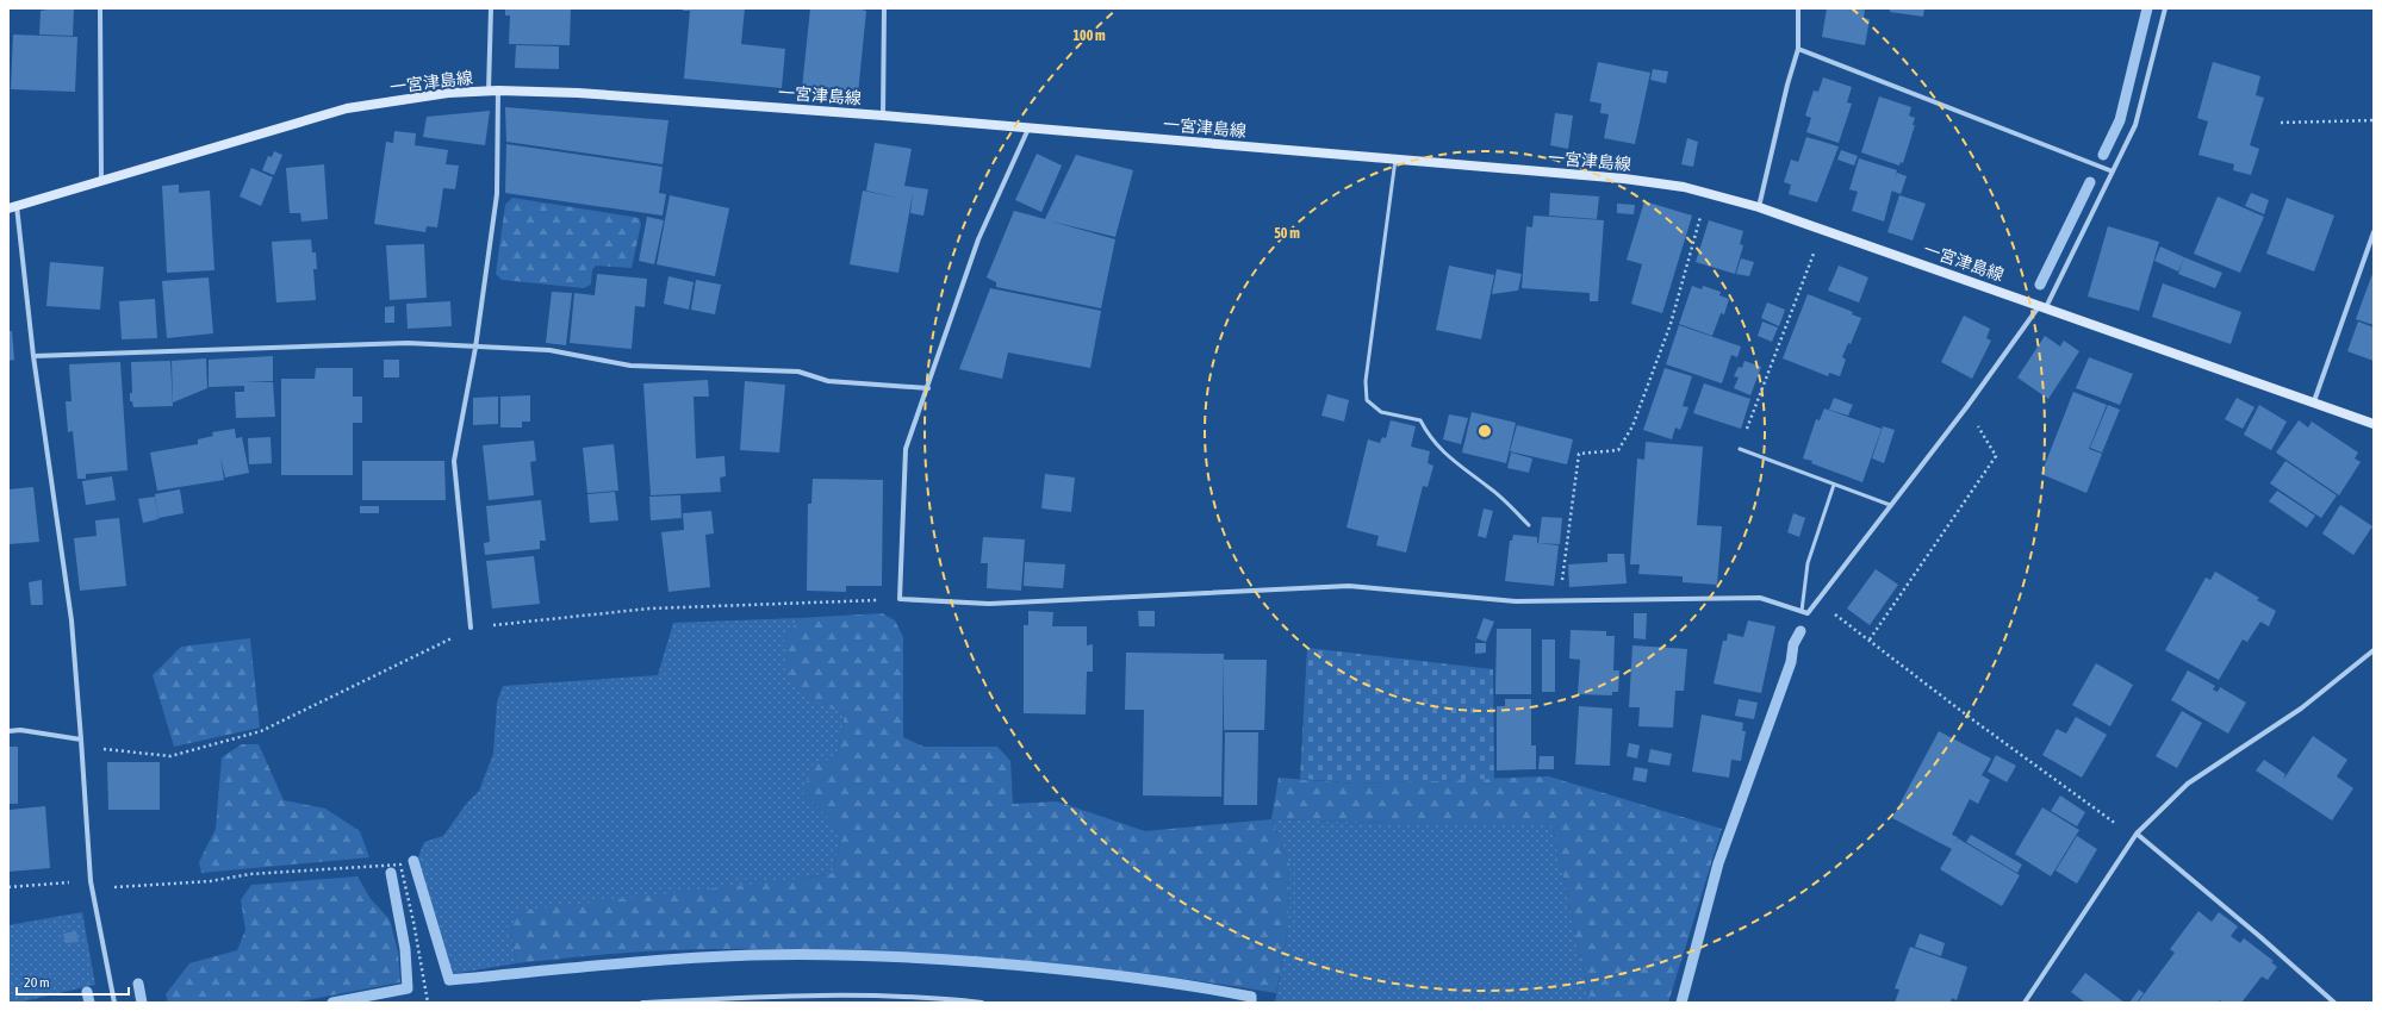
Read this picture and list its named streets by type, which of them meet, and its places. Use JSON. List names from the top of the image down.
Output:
{
  "streets": {
    "main road": ["一宮津島線"]
  },
  "scale_bar": "20 m",
  "rings": ["100 m", "50 m"]
}
